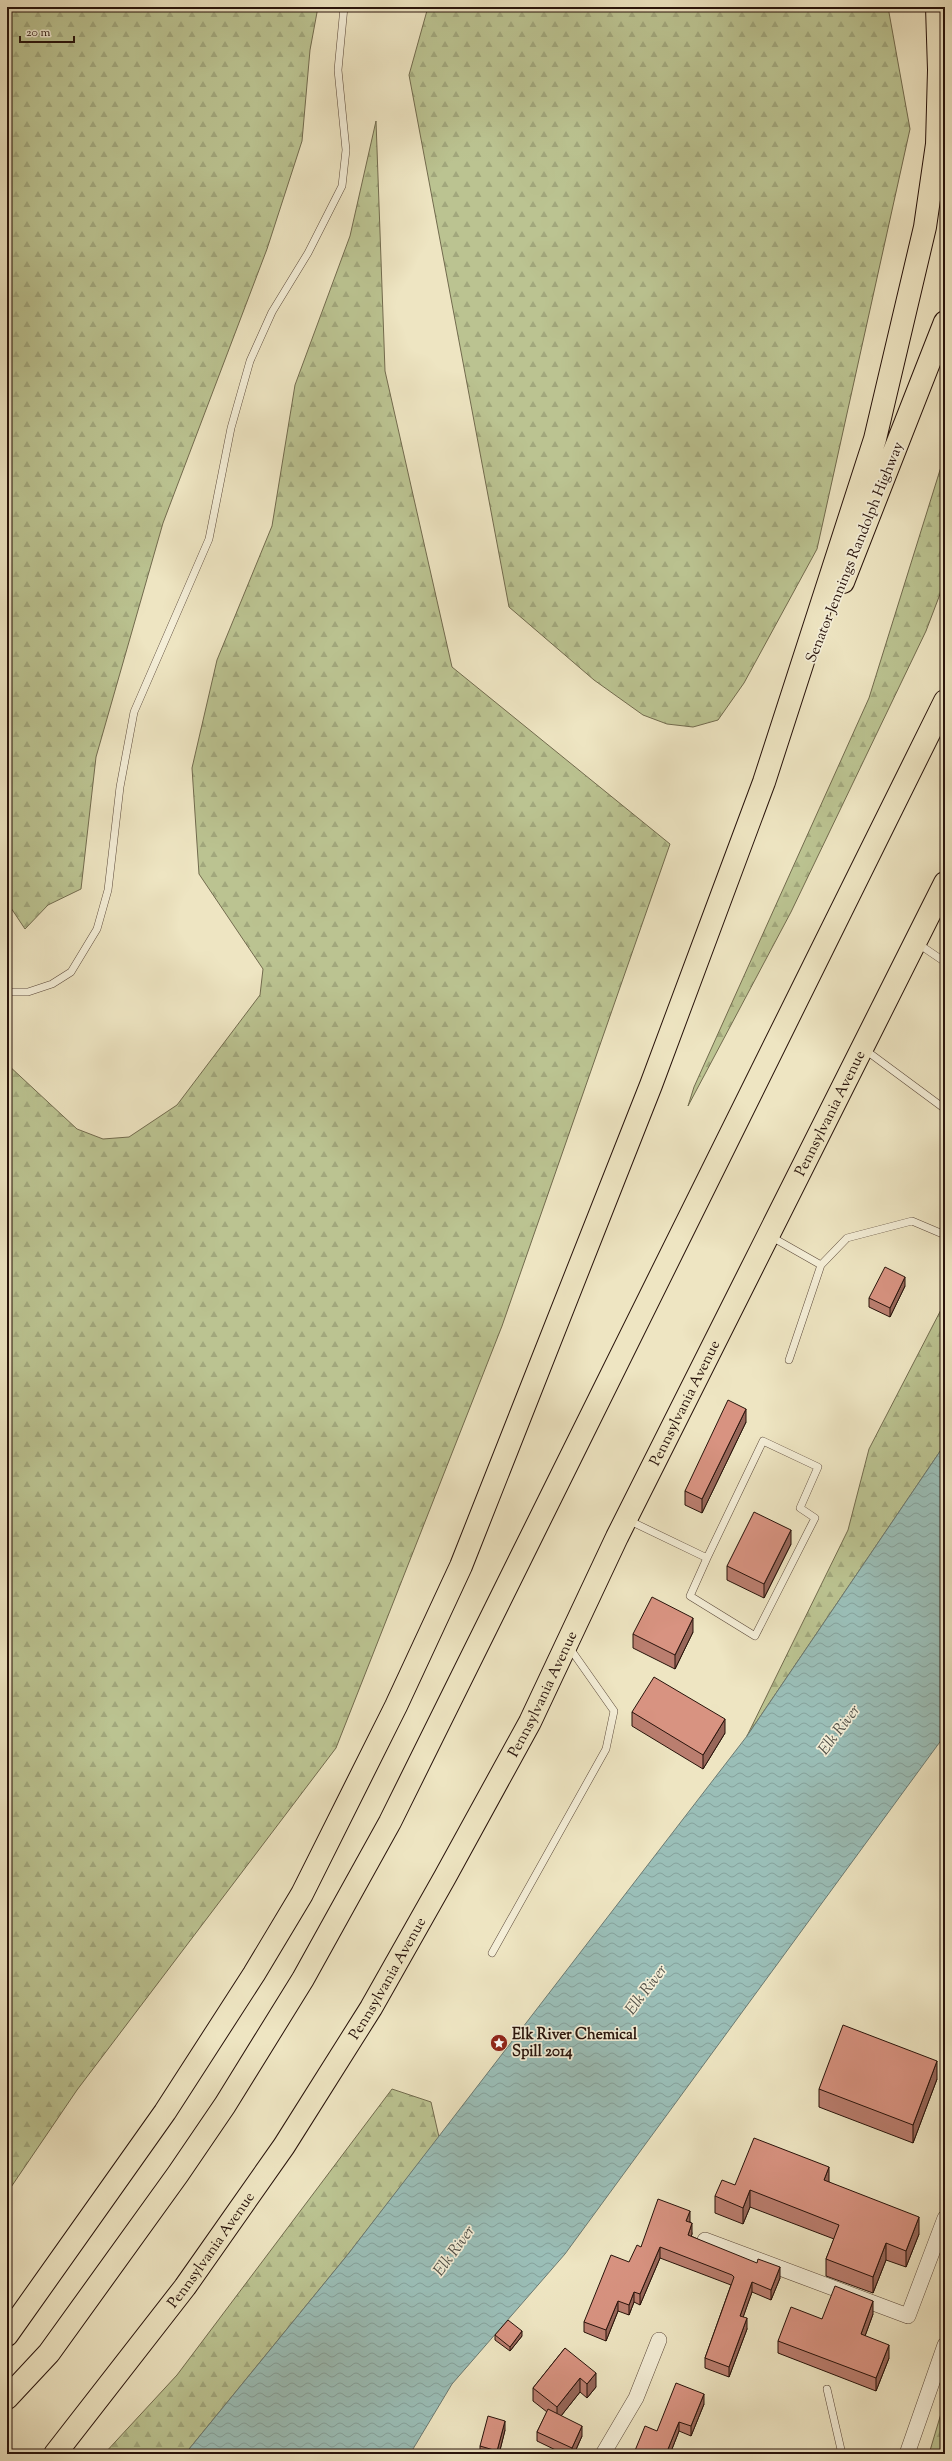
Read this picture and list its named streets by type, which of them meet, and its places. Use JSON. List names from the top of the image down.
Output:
{
  "streets": {
    "main road": ["Senator Jennings Randolph Highway", "Pennsylvania Avenue"]
  },
  "water": ["Elk River"],
  "places": {
    "place": ["Elk River Chemical Spill 2014"]
  },
  "scale_bar": "20 m"
}
